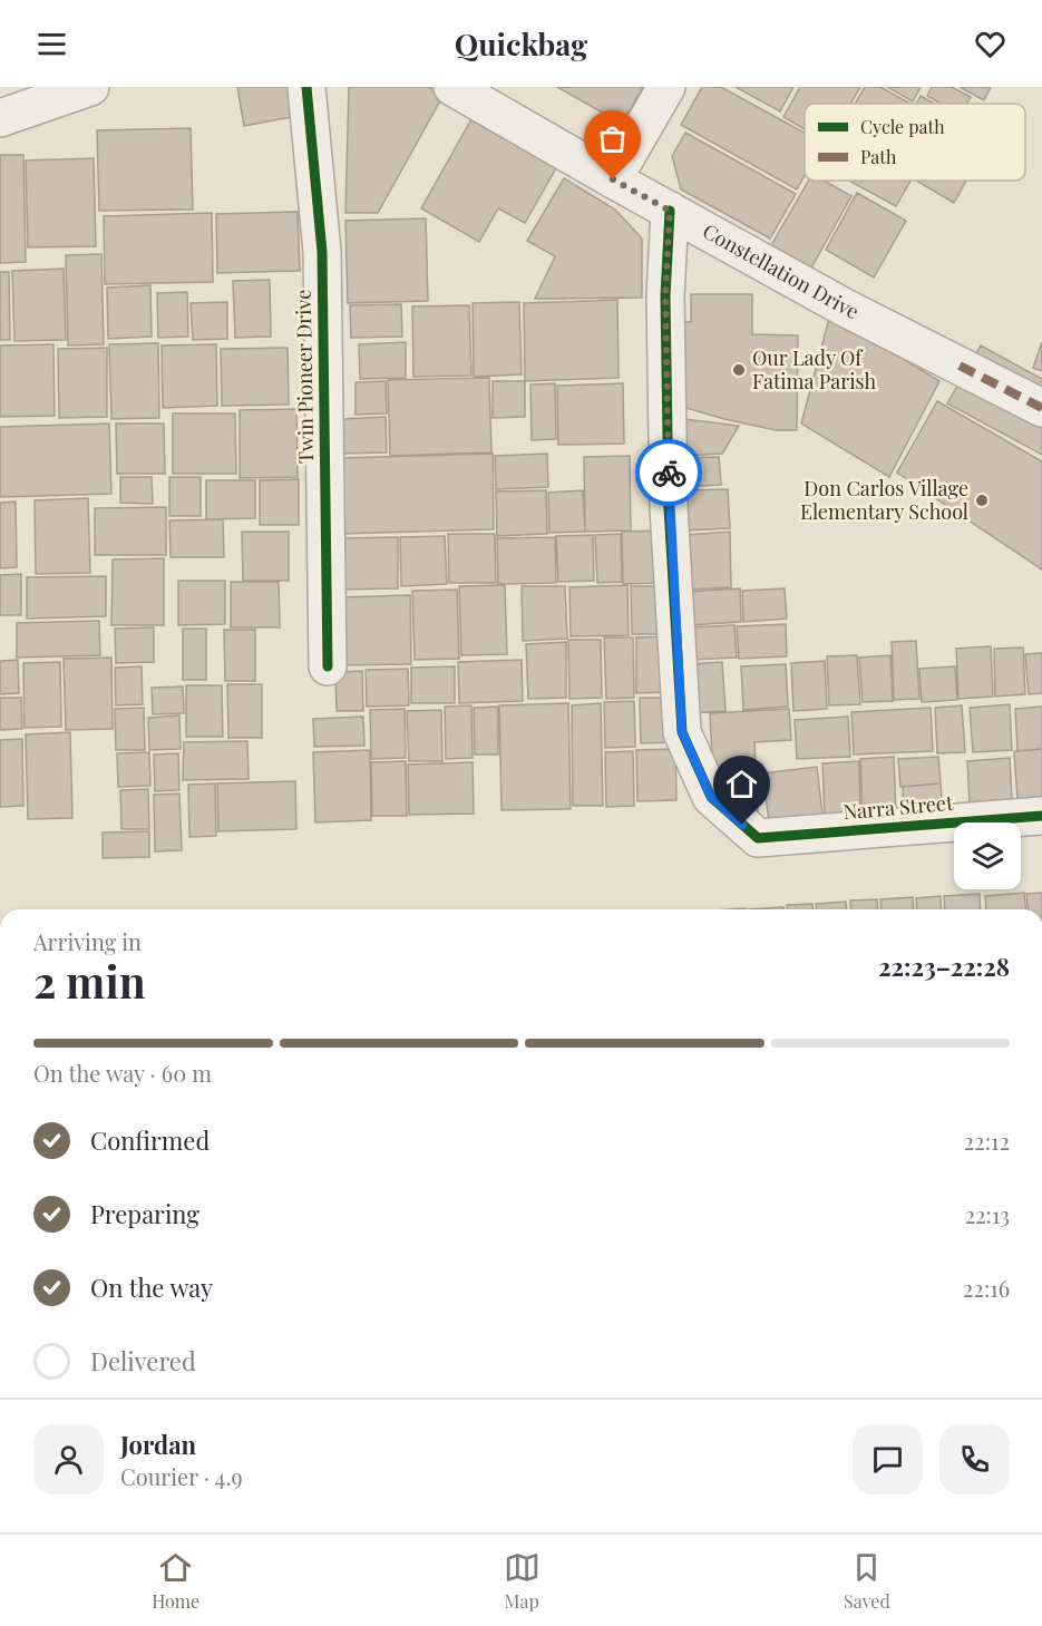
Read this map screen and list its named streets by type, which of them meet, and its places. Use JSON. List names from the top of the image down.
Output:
{
  "streets": {
    "street": ["Constellation Drive", "Twin Pioneer Drive", "Narra Street"]
  },
  "crossings": [
    ["Constellation Drive", "Narra Street"]
  ],
  "places": ["Our Lady Of Fatima Parish", "Don Carlos Village Elementary School"],
  "legend": ["Cycle path", "Path"],
  "page": {
    "header": "Quickbag",
    "heading": ["2 min", "Arriving in", "22:23–22:28"],
    "panel": ["Jordan", "Courier · 4.9"],
    "bar": "On the way · 60 m",
    "list": [
      ["Confirmed", "22:12"],
      ["Preparing", "22:13"],
      ["On the way", "22:16"],
      "Delivered"
    ],
    "tabs": ["Home", "Map", "Saved"]
  }
}
